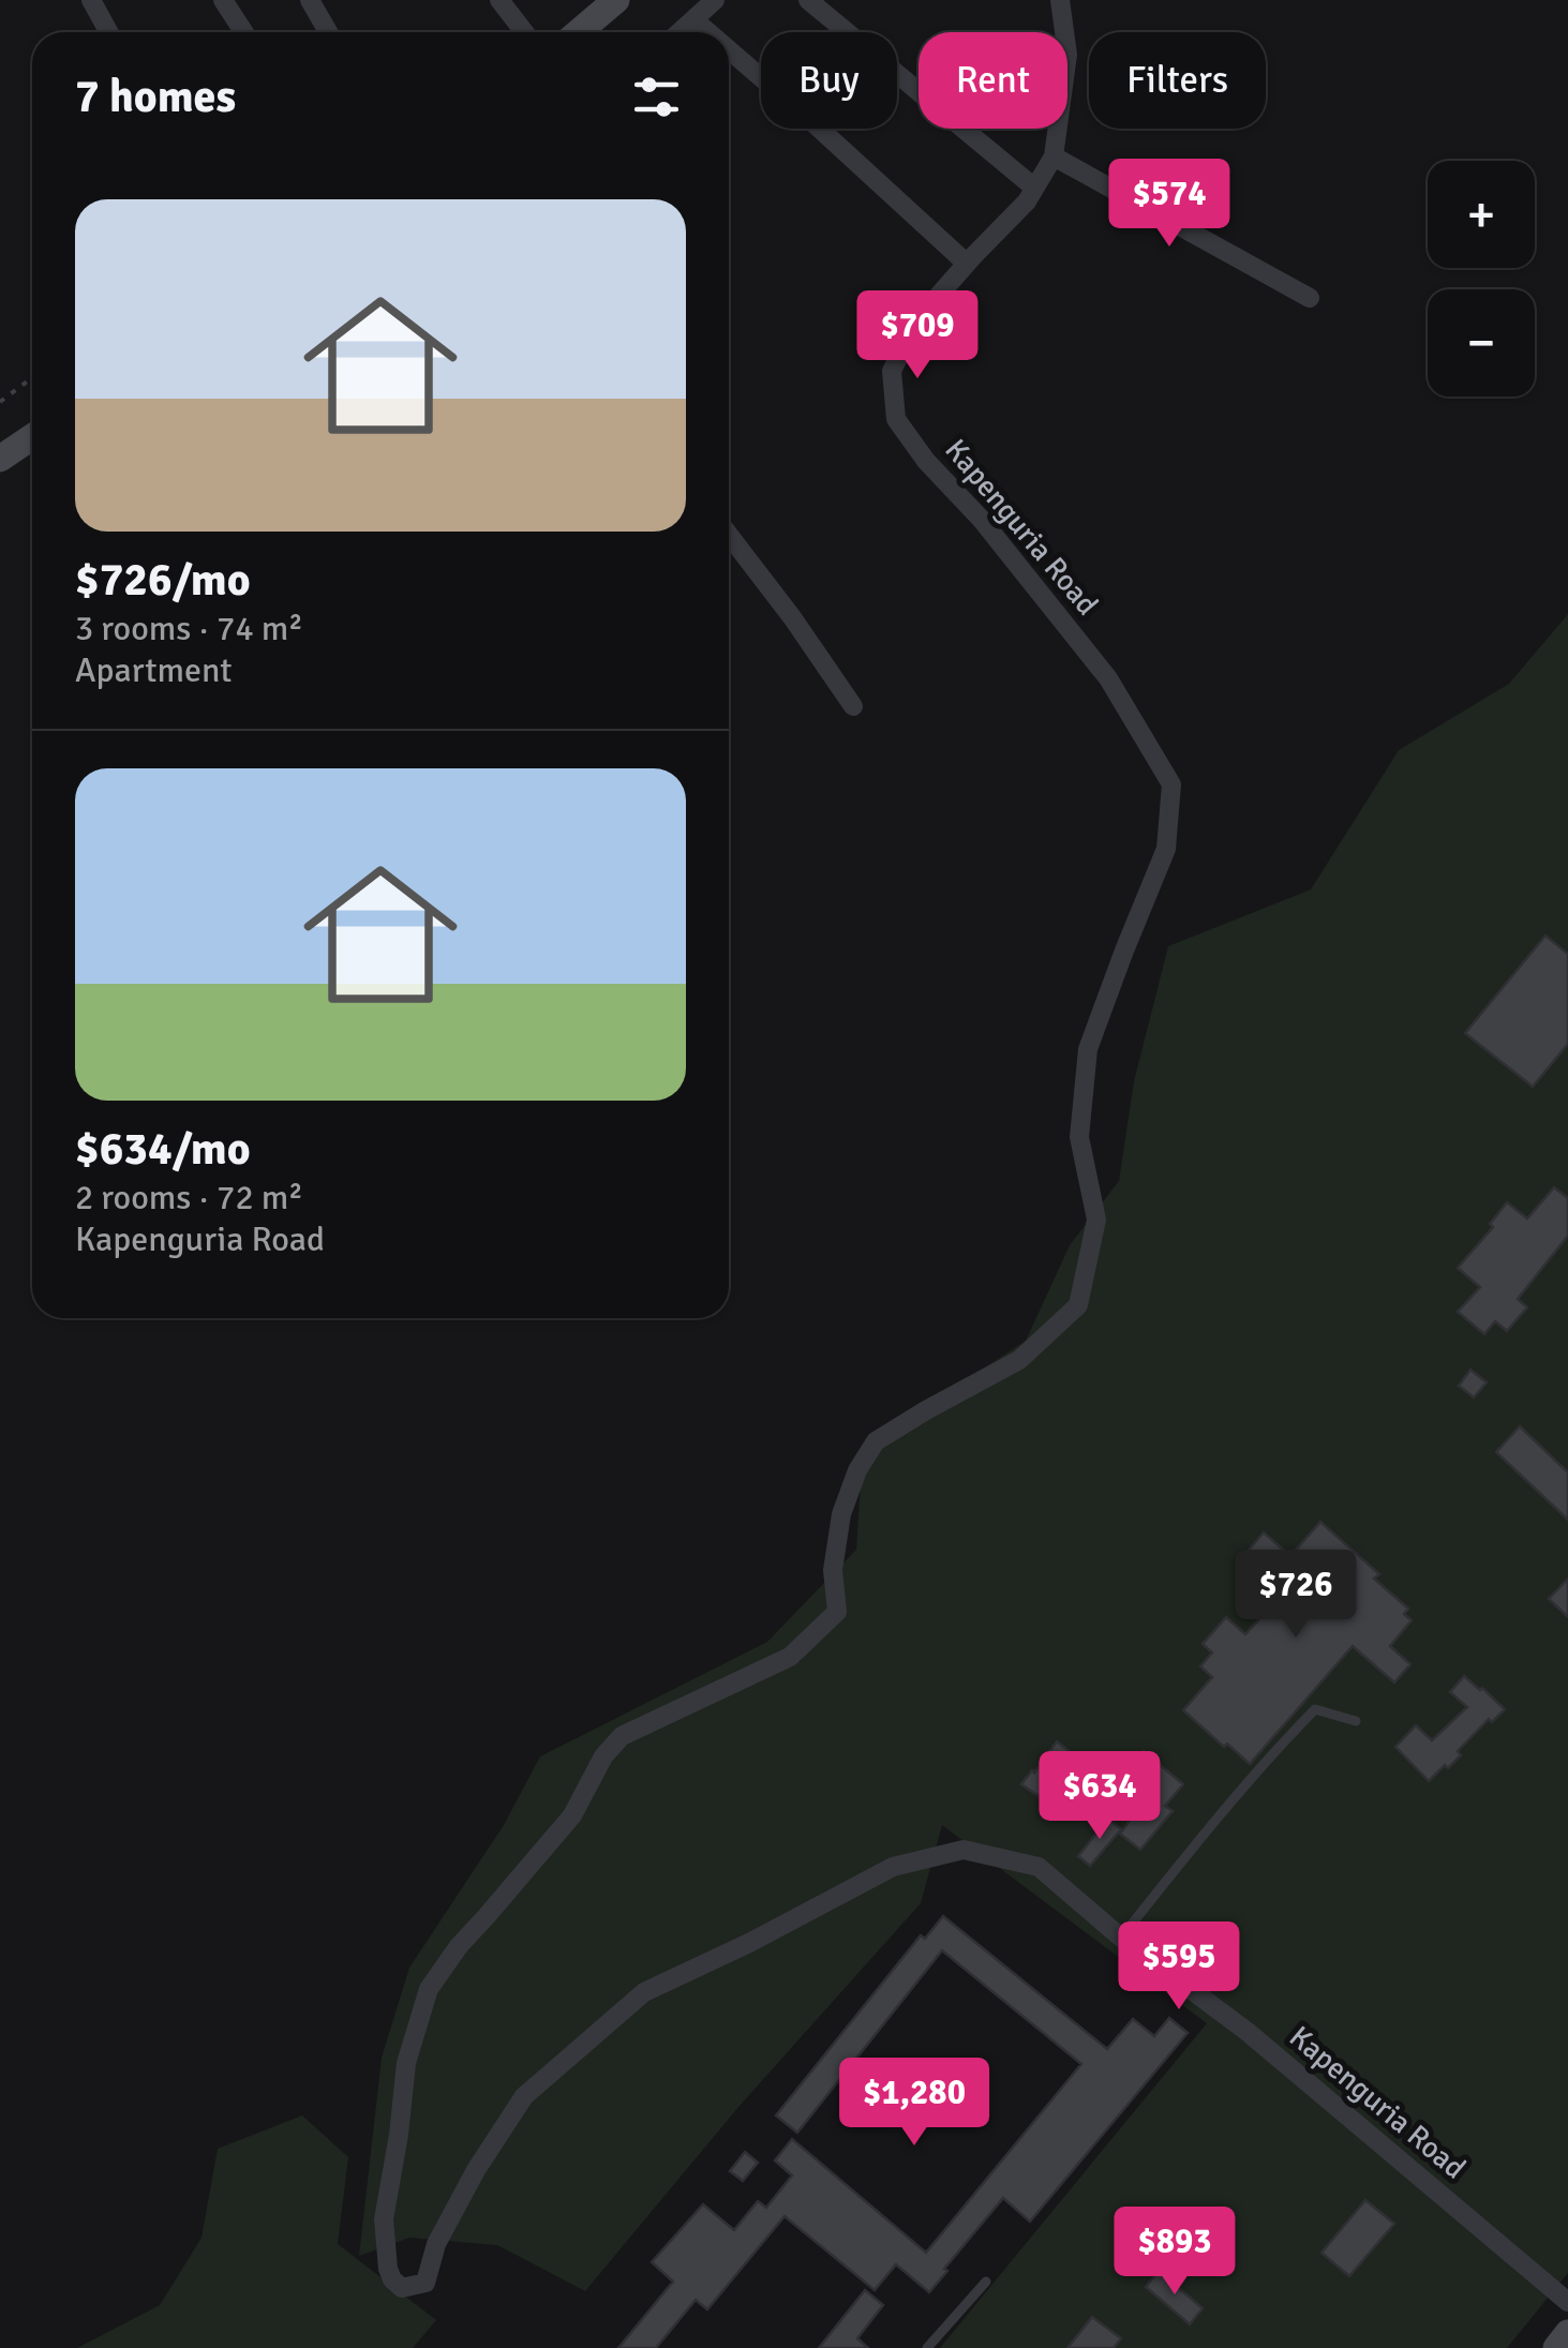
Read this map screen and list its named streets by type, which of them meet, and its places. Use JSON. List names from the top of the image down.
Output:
{
  "streets": {
    "street": ["Kapenguria Road"]
  },
  "page": {
    "chip": ["Buy", "Rent", "Filters"],
    "heading": "7 homes",
    "price": [
      "$574",
      "$709",
      "$726",
      "$634",
      "$595",
      "$1,280",
      "$893"
    ],
    "map_buttons": ["+", "−"],
    "list": [
      {
        "name": "$726/mo",
        "note": "3 rooms · 74 m² · Apartment"
      },
      {
        "name": "$634/mo",
        "note": "2 rooms · 72 m² · Kapenguria Road"
      }
    ]
  }
}
